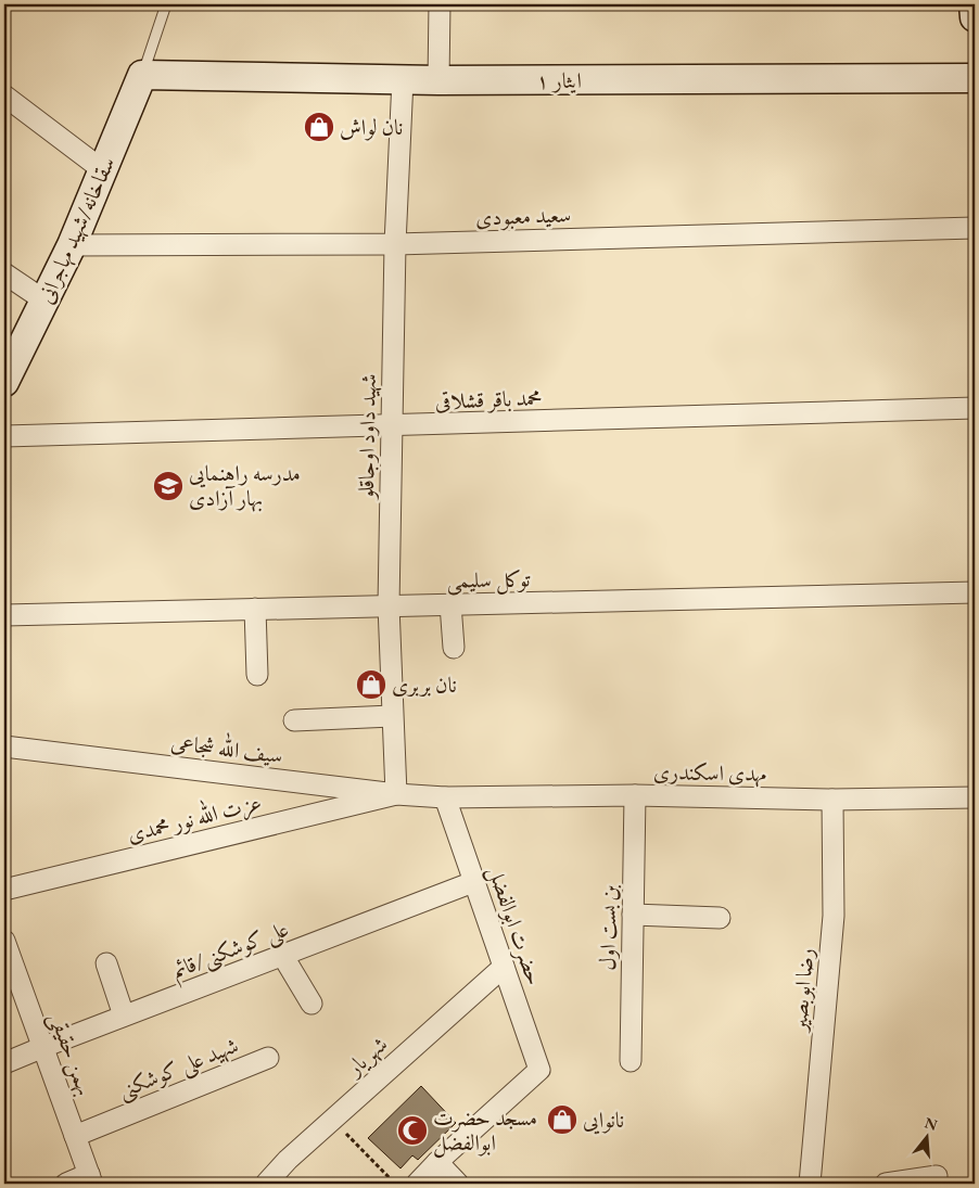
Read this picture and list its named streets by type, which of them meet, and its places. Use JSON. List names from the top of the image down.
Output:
{
  "streets": {
    "street": [
      "ایثار ۱",
      "سعید معبودی",
      "سقاخانه/شهید مهاجرانی",
      "محمد باقر قشلاقی",
      "شهید داود اوجاقلو",
      "توکل سلیمی",
      "سیف الله شجاعی",
      "مهدی اسکندری",
      "عزت الله نور محمدی",
      "حضرت ابوالفضل",
      "بن بست اول",
      "علی کوشکنی/قائم",
      "رضا ابوبصیر",
      "بهمن حقیقی",
      "شهریار",
      "شهید علی کوشکنی"
    ]
  },
  "crossings": [
    ["ایثار ۱", "سقاخانه/شهید مهاجرانی"],
    ["ایثار ۱", "شهید داود اوجاقلو"],
    ["سعید معبودی", "سقاخانه/شهید مهاجرانی"],
    ["سعید معبودی", "شهید داود اوجاقلو"],
    ["محمد باقر قشلاقی", "شهید داود اوجاقلو"],
    ["شهید داود اوجاقلو", "توکل سلیمی"],
    ["شهید داود اوجاقلو", "سیف الله شجاعی"],
    ["شهید داود اوجاقلو", "عزت الله نور محمدی"],
    ["سیف الله شجاعی", "مهدی اسکندری"],
    ["سیف الله شجاعی", "عزت الله نور محمدی"],
    ["سیف الله شجاعی", "حضرت ابوالفضل"],
    ["مهدی اسکندری", "حضرت ابوالفضل"],
    ["مهدی اسکندری", "بن بست اول"],
    ["مهدی اسکندری", "رضا ابوبصیر"],
    ["حضرت ابوالفضل", "علی کوشکنی/قائم"],
    ["حضرت ابوالفضل", "شهریار"],
    ["علی کوشکنی/قائم", "بهمن حقیقی"],
    ["بهمن حقیقی", "شهید علی کوشکنی"]
  ],
  "places": {
    "shop": ["نان لواش", "نان بربری", "نانوایی"],
    "school or university": ["مدرسه راهنمایی بهار آزادی"],
    "mosque": ["مسجد حضرت ابوالفضل"]
  },
  "north": "top"
}
